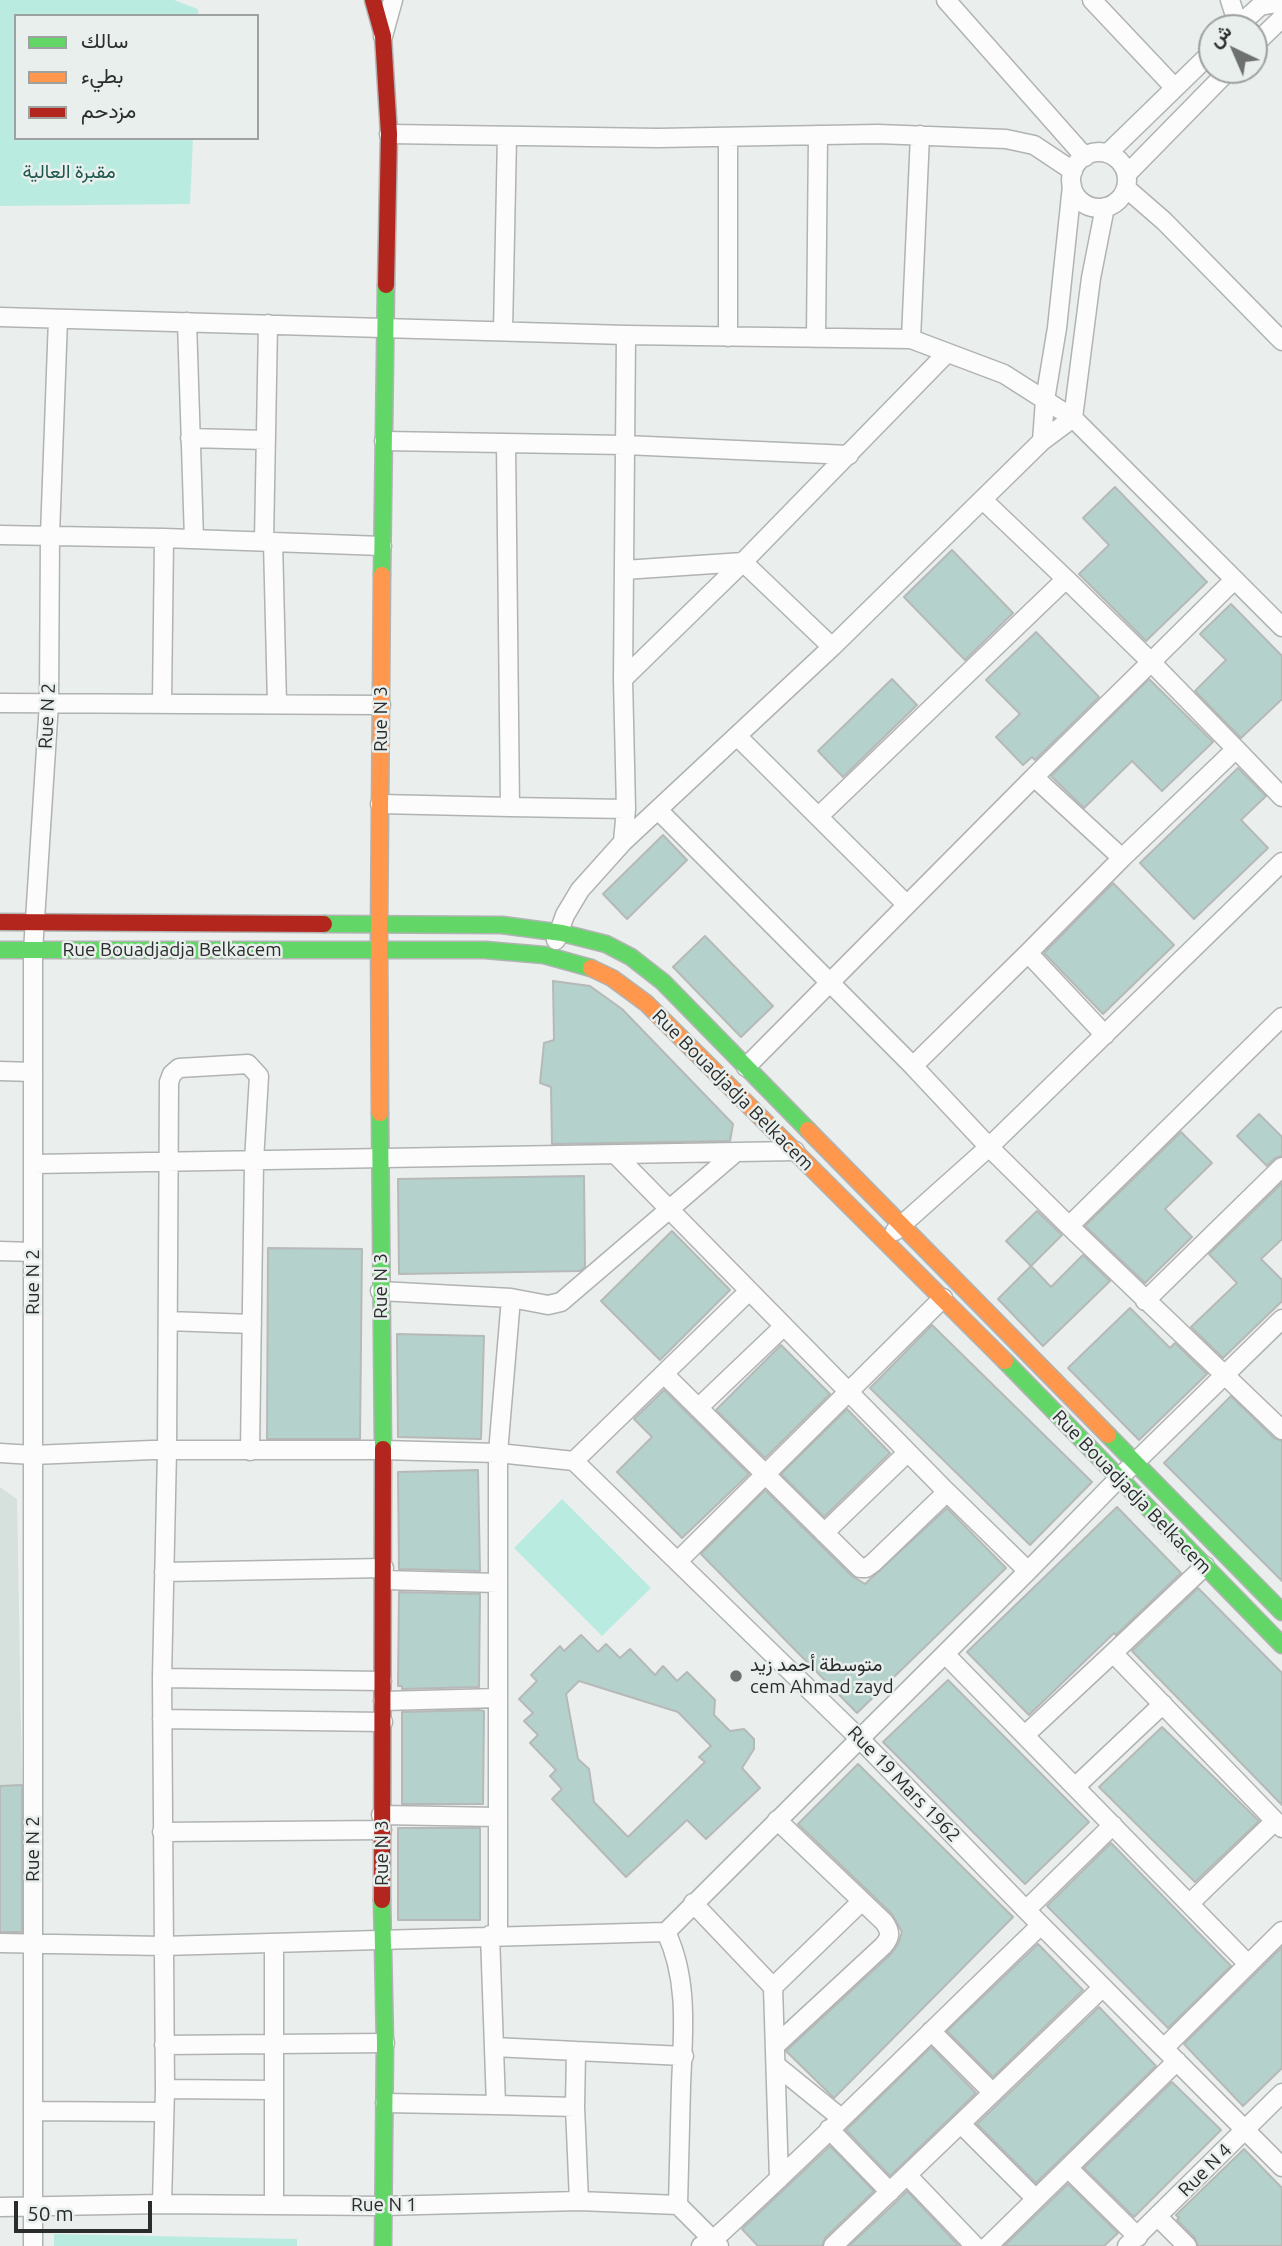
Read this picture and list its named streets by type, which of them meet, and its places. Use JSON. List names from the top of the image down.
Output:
{
  "streets": {
    "street": [
      "Rue N 2",
      "Rue N 3",
      "Rue Bouadjadja Belkacem",
      "Rue 19 Mars 1962",
      "Rue N 4",
      "Rue N 1"
    ]
  },
  "crossings": [
    ["Rue N 2", "Rue Bouadjadja Belkacem"],
    ["Rue N 2", "Rue N 1"],
    ["Rue N 3", "Rue Bouadjadja Belkacem"],
    ["Rue N 3", "Rue N 1"],
    ["Rue 19 Mars 1962", "Rue N 4"]
  ],
  "parks": ["مقبرة العالية"],
  "places": ["متوسطة أحمد زيد cem Ahmad zayd"],
  "legend": ["سالك", "بطيء", "مزدحم"],
  "scale_bar": "50 m",
  "north": "top left"
}
